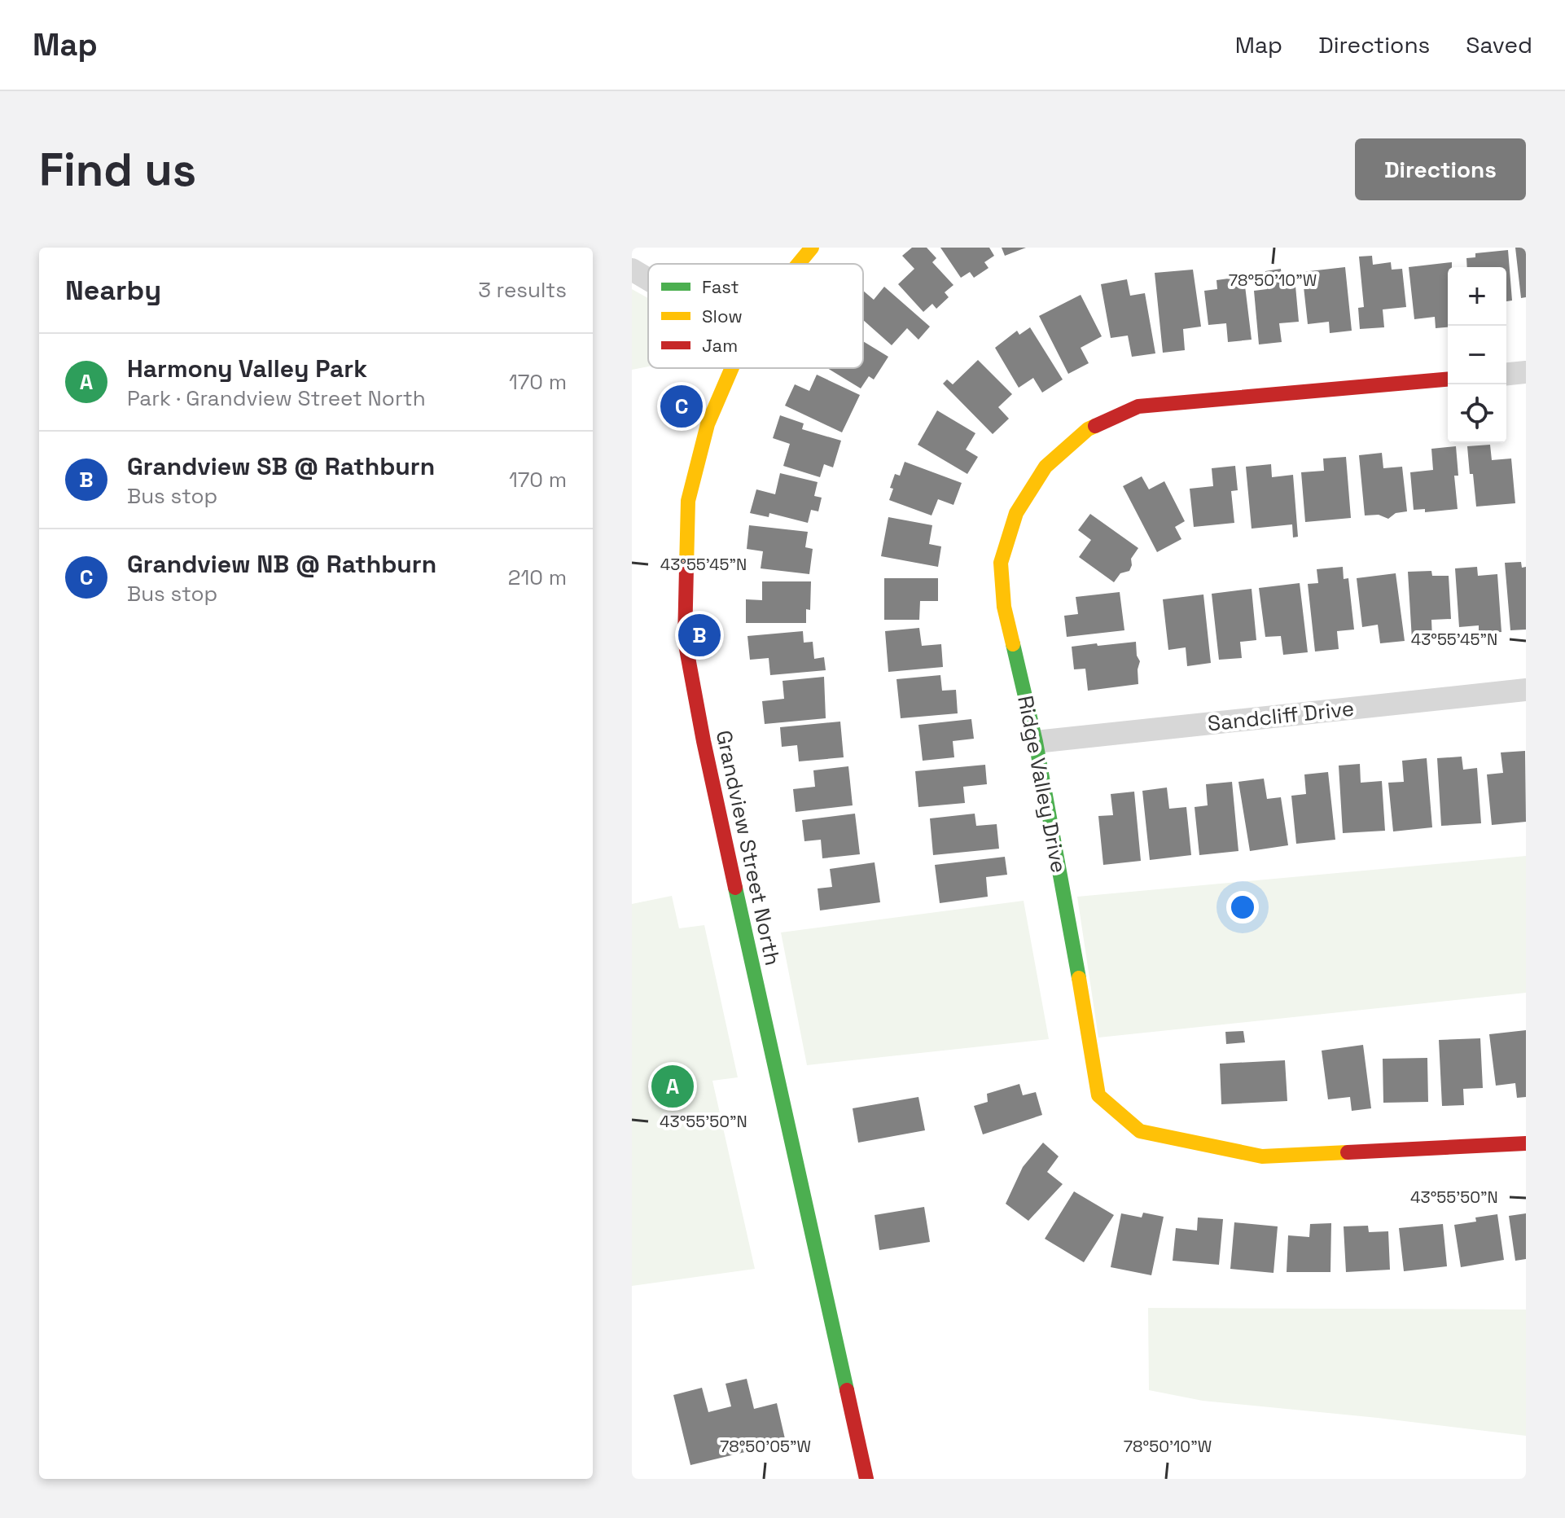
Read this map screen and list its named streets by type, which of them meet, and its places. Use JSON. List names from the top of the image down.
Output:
{
  "streets": {
    "street": ["Sandcliff Drive", "Ridge Valley Drive", "Grandview Street North"]
  },
  "crossings": [
    ["Sandcliff Drive", "Ridge Valley Drive"]
  ],
  "legend": ["Fast", "Slow", "Jam"],
  "page": {
    "header": "Map",
    "nav": ["Map", "Directions", "Saved"],
    "buttons": "Directions",
    "title": "Find us",
    "heading": ["Nearby", "3 results"],
    "map_buttons": ["+", "−"],
    "list": [
      {
        "mark": "A",
        "name": "Harmony Valley Park",
        "note": "Park · Grandview Street North",
        "value": "170 m"
      },
      {
        "mark": "B",
        "name": "Grandview SB @ Rathburn",
        "note": "Bus stop",
        "value": "170 m"
      },
      {
        "mark": "C",
        "name": "Grandview NB @ Rathburn",
        "note": "Bus stop",
        "value": "210 m"
      }
    ],
    "pins": ["C", "B", "A"]
  },
  "coordinates": [
    "78°50'10\"W",
    "43°55'45\"N",
    "43°55'50\"N",
    "78°50'05\"W"
  ]
}
